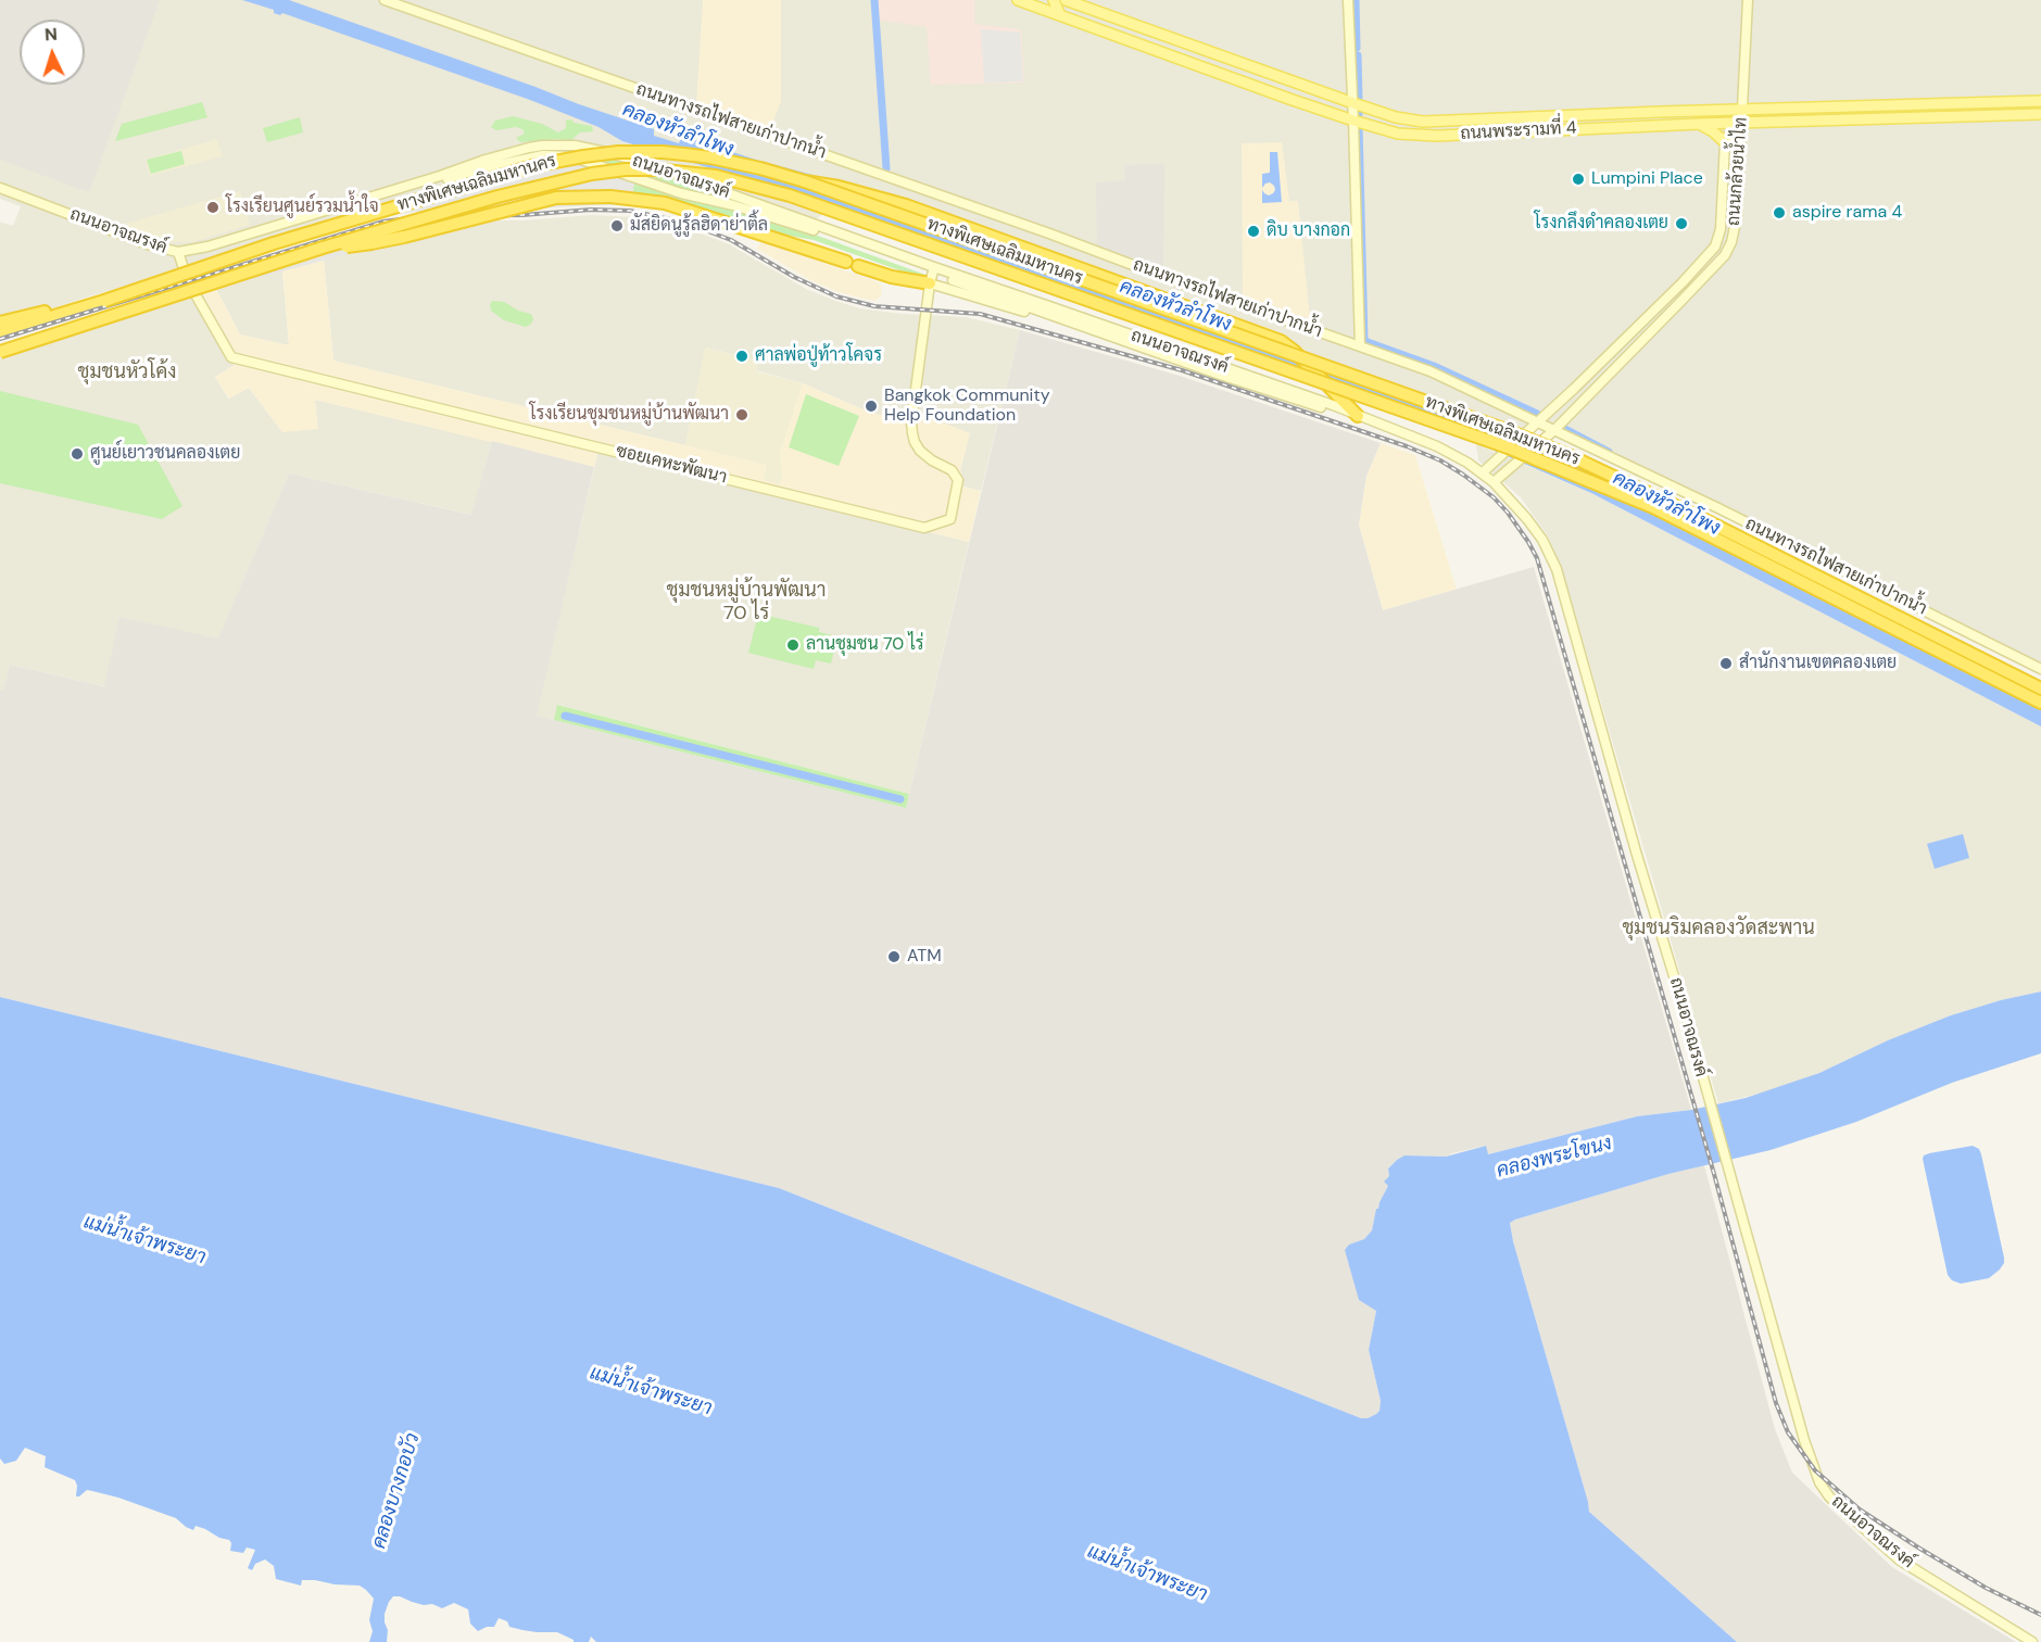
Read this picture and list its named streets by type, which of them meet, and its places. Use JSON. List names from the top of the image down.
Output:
{
  "streets": {
    "highway": ["ทางพิเศษเฉลิมมหานคร"],
    "main road": [
      "ถนนทางรถไฟสายเก่าปากน้ำ",
      "ถนนพระรามที่ 4",
      "ถนนกล้วยน้ำไท",
      "ถนนอาจณรงค์",
      "ซอยเคหะพัฒนา"
    ]
  },
  "crossings": [
    ["ถนนทางรถไฟสายเก่าปากน้ำ", "ถนนกล้วยน้ำไท"],
    ["ถนนพระรามที่ 4", "ถนนกล้วยน้ำไท"],
    ["ถนนกล้วยน้ำไท", "ถนนอาจณรงค์"],
    ["ถนนอาจณรงค์", "ซอยเคหะพัฒนา"]
  ],
  "districts": ["ชุมชนหัวโค้ง", "ชุมชนหมู่บ้านพัฒนา 70 ไร่", "ชุมชนริมคลองวัดสะพาน"],
  "water": [
    "คลองหัวลำโพง",
    "คลองพระโขนง",
    "แม่น้ำเจ้าพระยา",
    "คลองบางกอบัว"
  ],
  "places": [
    "Lumpini Place",
    "โรงเรียนศูนย์รวมน้ำใจ",
    "aspire rama 4",
    "โรงกลึงดำคลองเตย",
    "มัสยิดนูรู้ลฮิดาย่าติ้ล",
    "ดิบ บางกอก",
    "ศาลพ่อปู่ท้าวโคจร",
    "Bangkok Community Help Foundation",
    "โรงเรียนชุมชนหมู่บ้านพัฒนา",
    "ศูนย์เยาวชนคลองเตย",
    "ลานชุมชน 70 ไร่",
    "สำนักงานเขตคลองเตย",
    "ATM"
  ],
  "north": "top"
}
